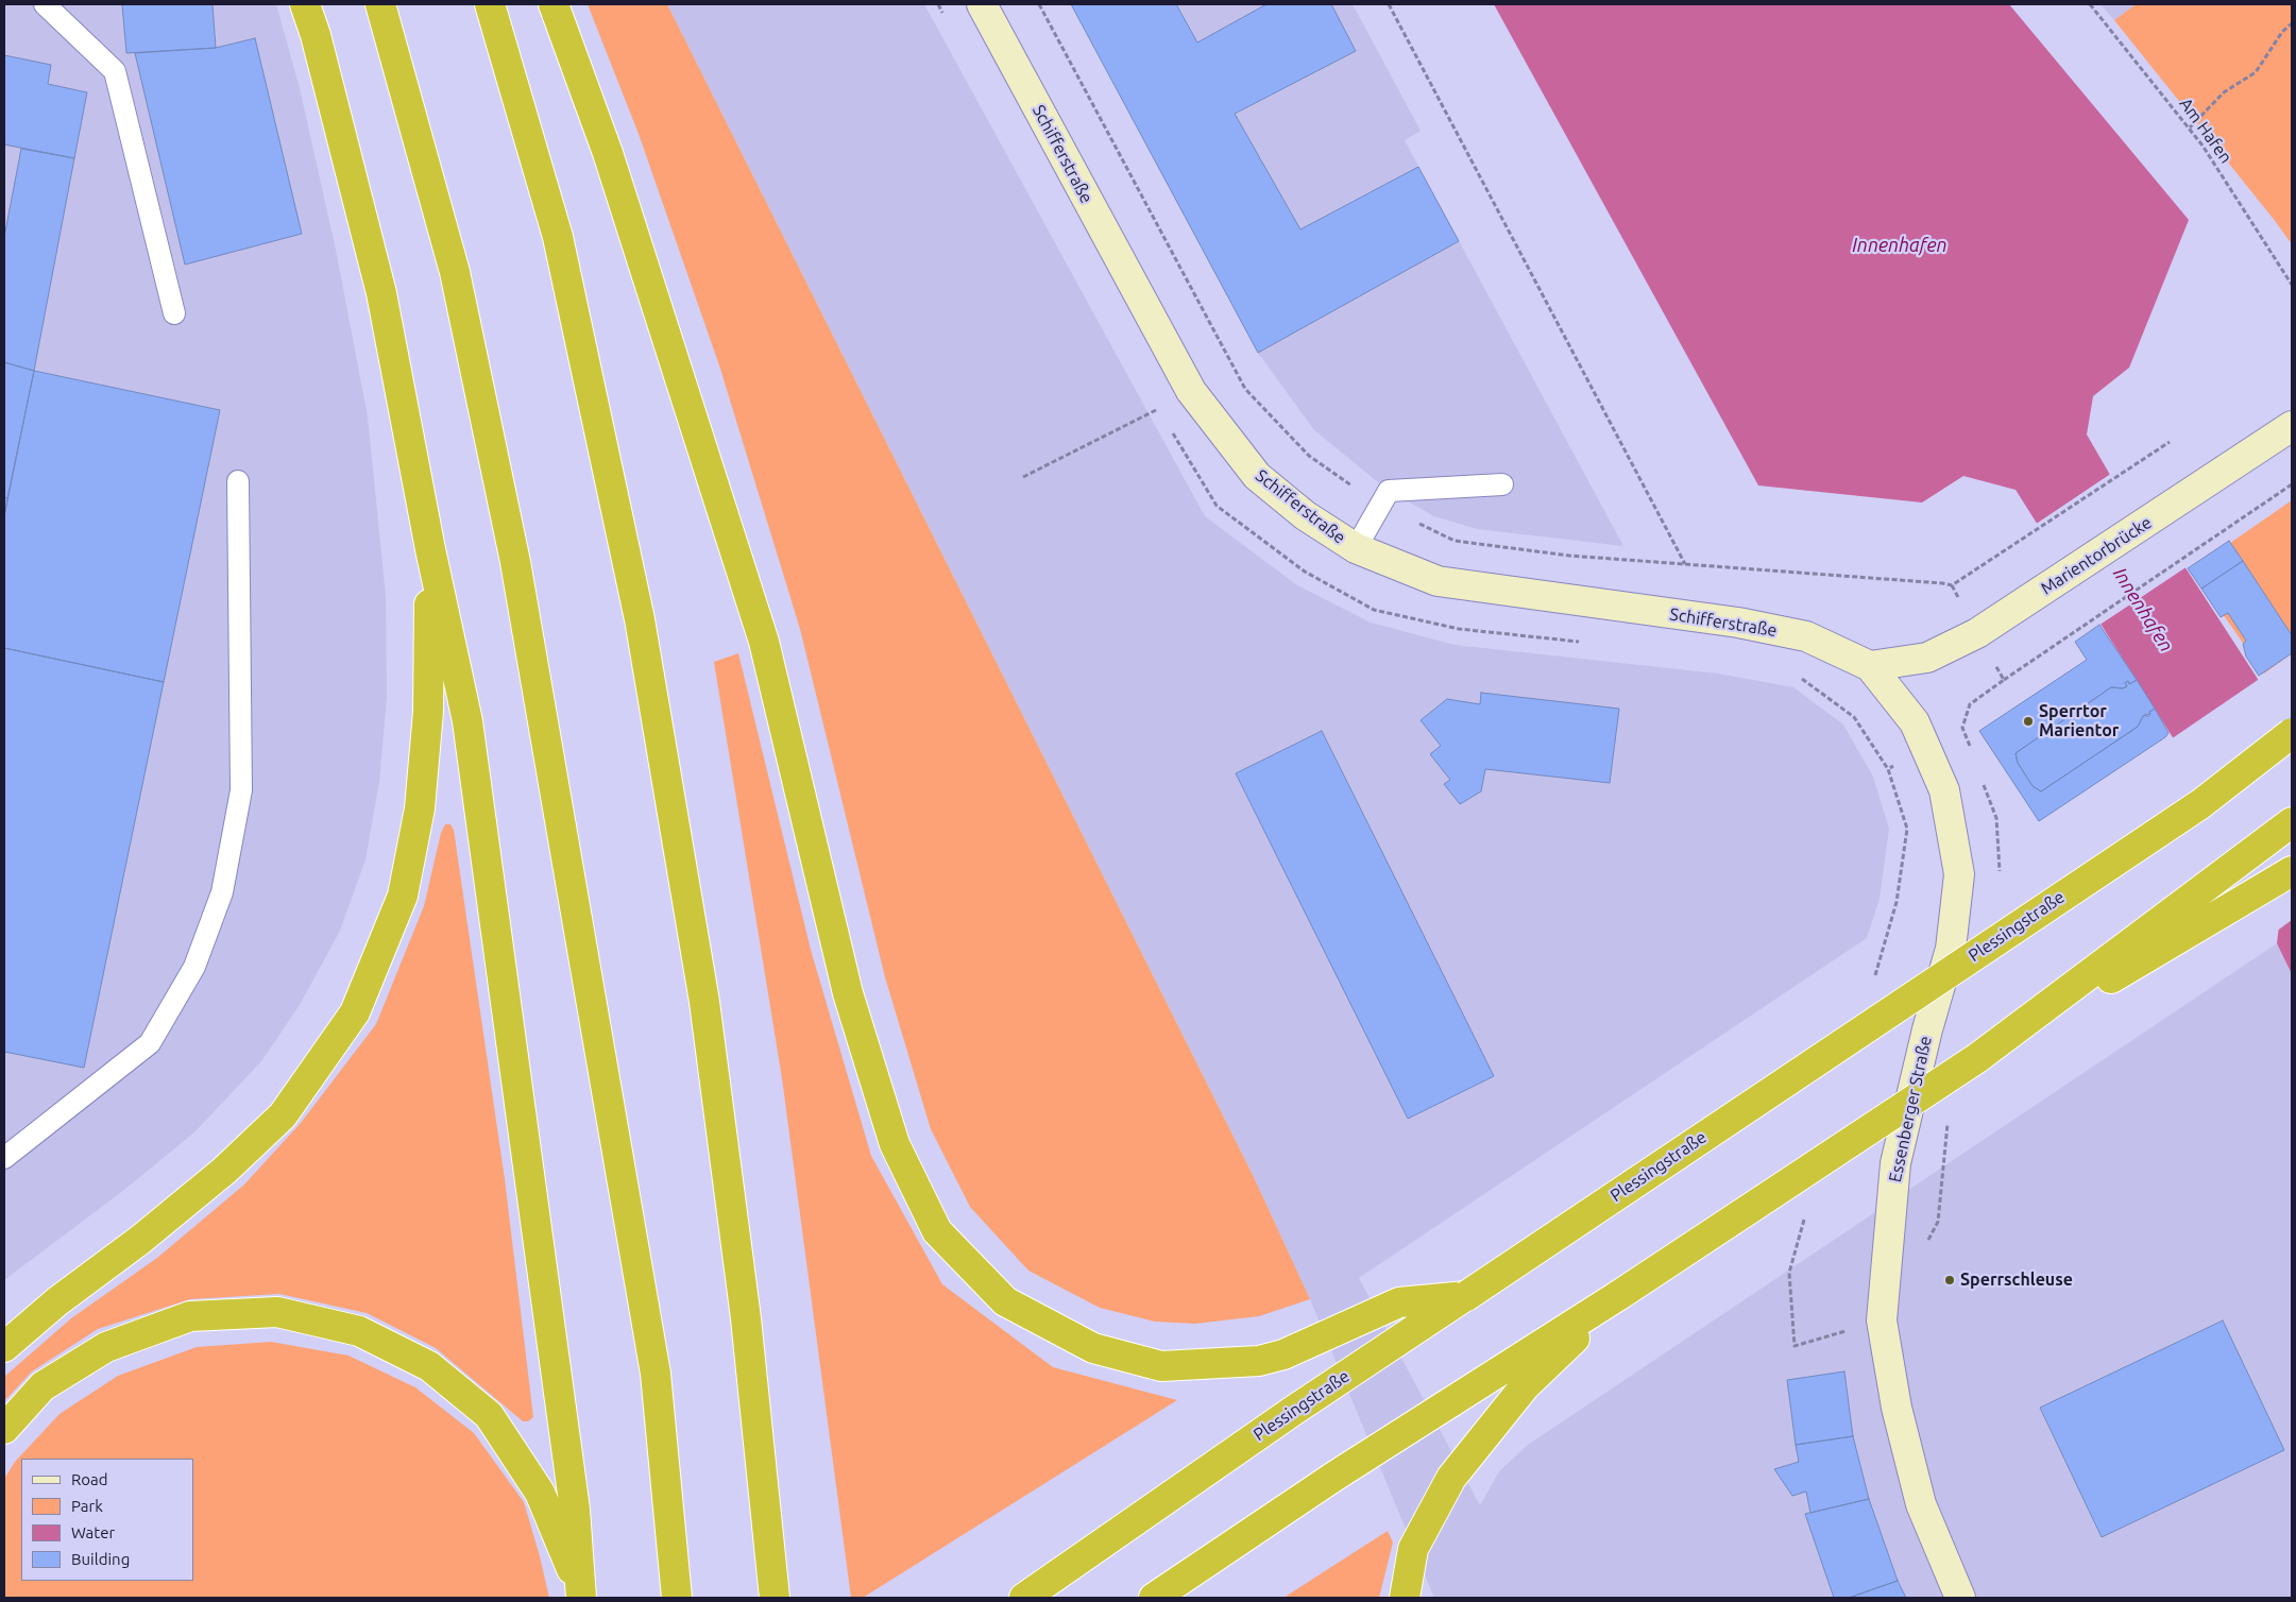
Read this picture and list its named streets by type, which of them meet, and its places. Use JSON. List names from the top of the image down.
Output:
{
  "streets": {
    "highway": ["Plessingstraße"],
    "street": ["Schifferstraße", "Marientorbrücke", "Essenberger Straße"],
    "path": ["Am Hafen"]
  },
  "crossings": [
    ["Schifferstraße", "Marientorbrücke"],
    ["Schifferstraße", "Essenberger Straße"],
    ["Marientorbrücke", "Essenberger Straße"]
  ],
  "water": ["Innenhafen"],
  "places": ["Sperrtor Marientor", "Sperrschleuse"],
  "legend": [
    "Road",
    "Park",
    "Water",
    "Building"
  ]
}
